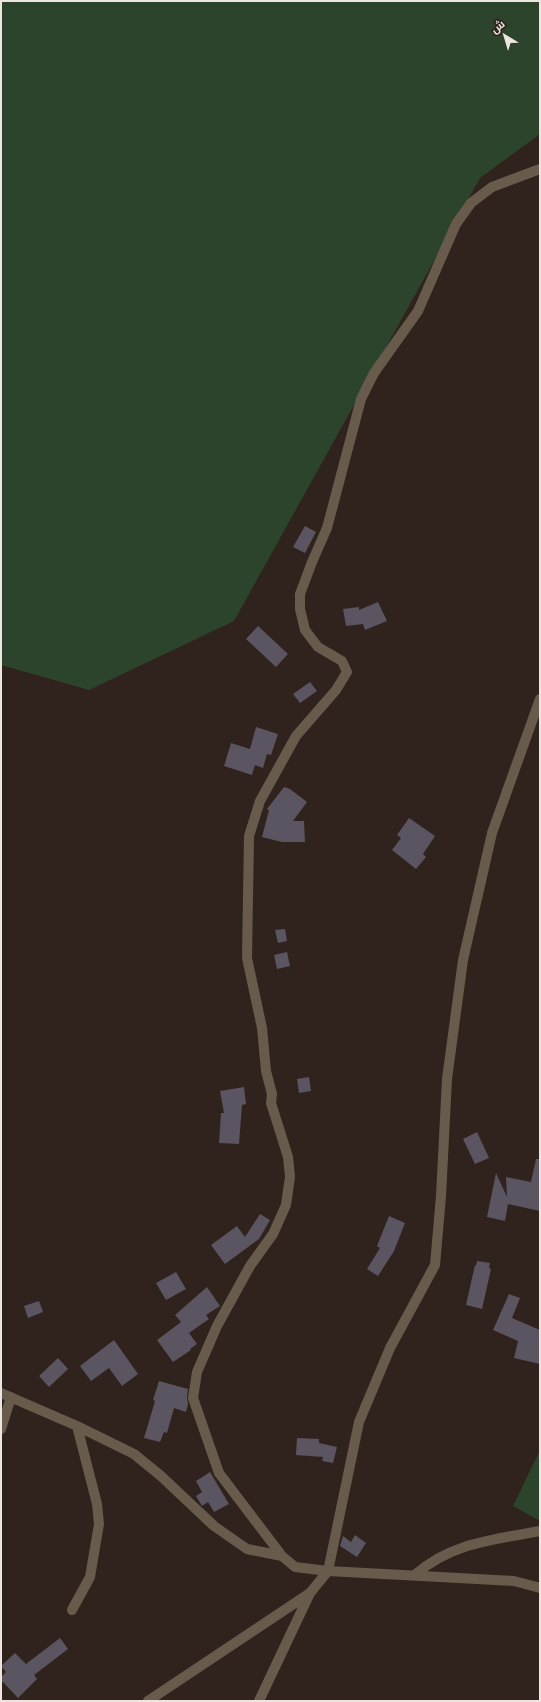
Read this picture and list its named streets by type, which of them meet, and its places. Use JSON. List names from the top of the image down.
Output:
{
  "north": "top left"
}
